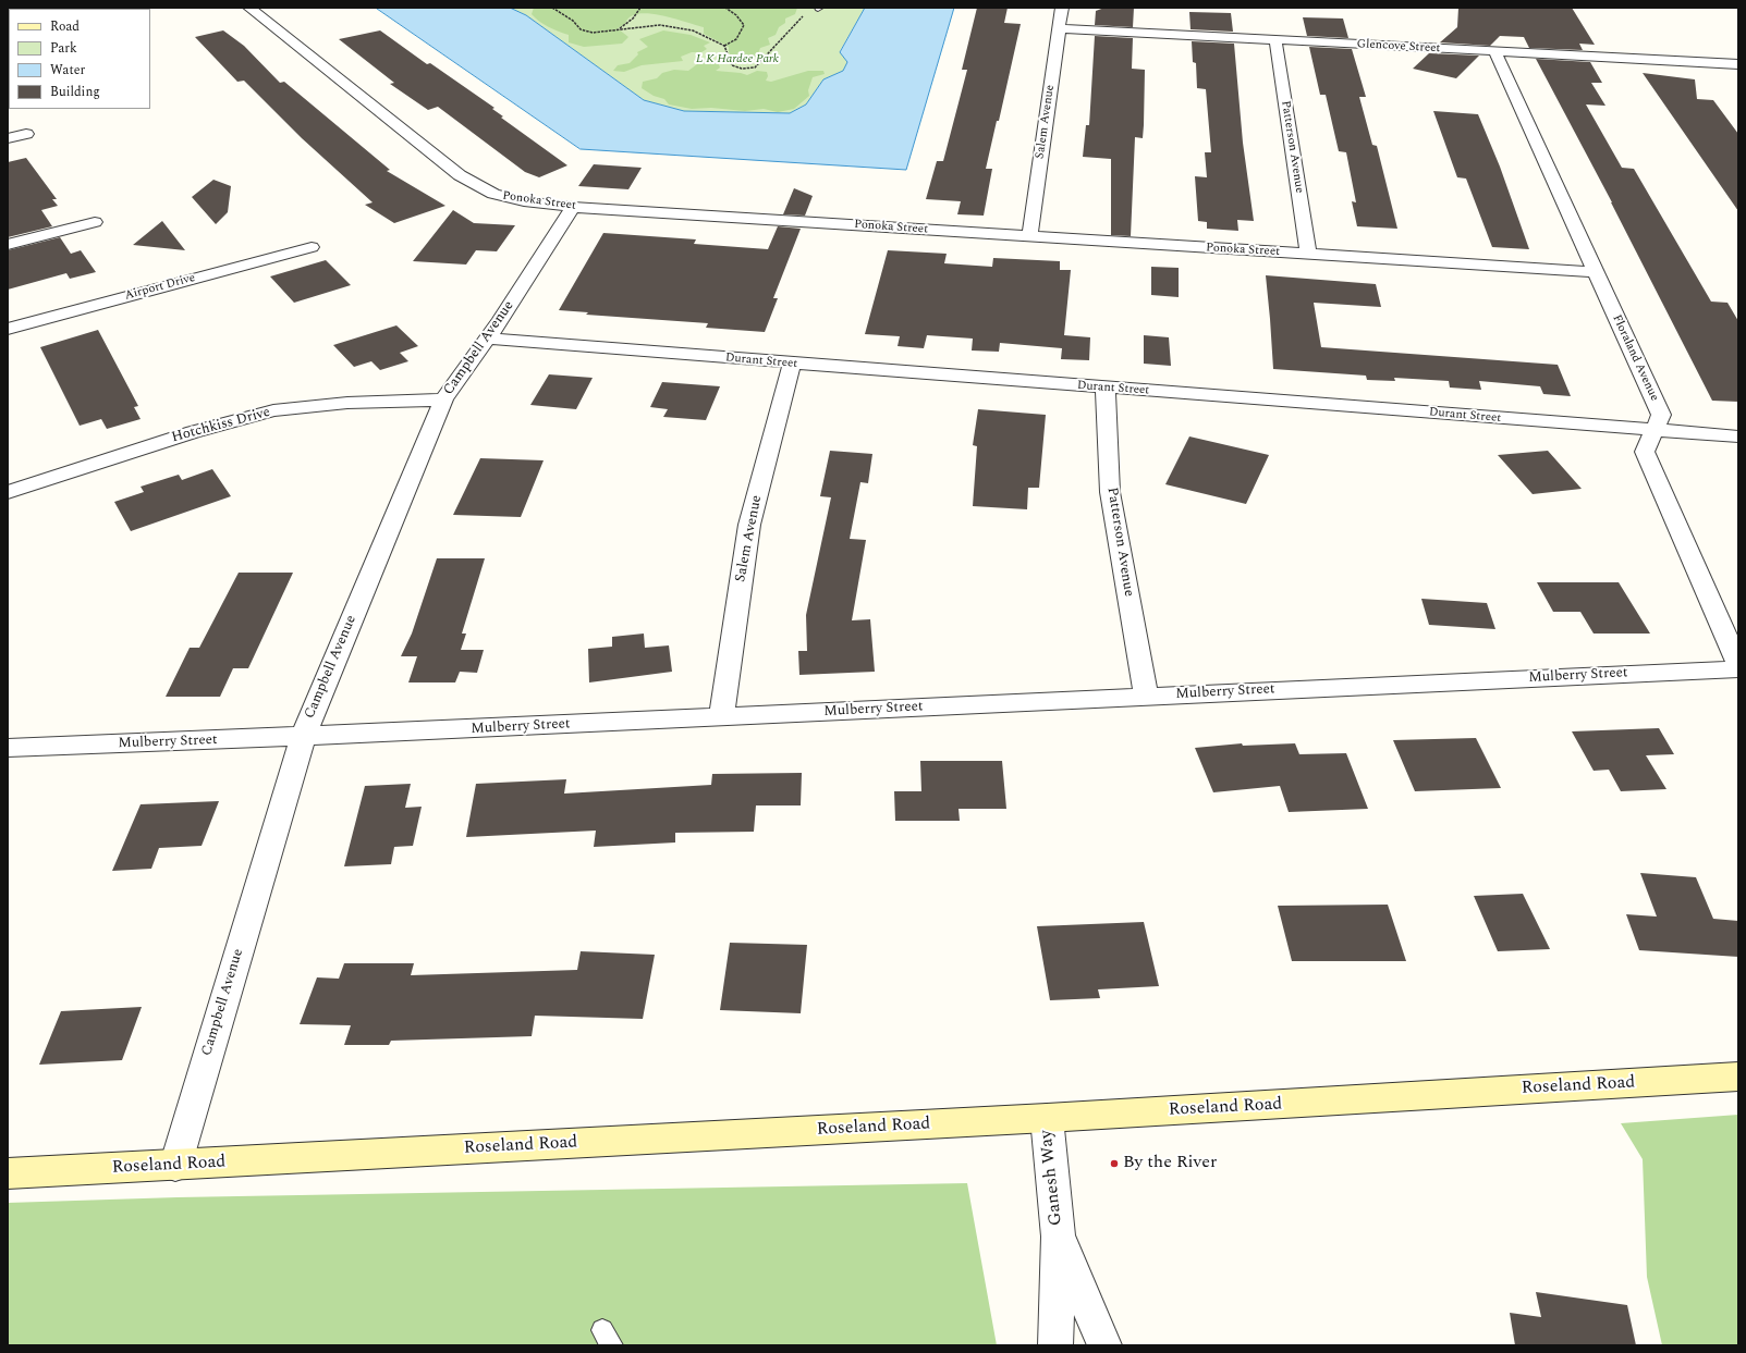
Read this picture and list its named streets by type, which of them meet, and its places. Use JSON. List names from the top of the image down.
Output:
{
  "streets": {
    "main road": ["Roseland Road"],
    "street": [
      "Glencove Street",
      "Salem Avenue",
      "Patterson Avenue",
      "Ponoka Street",
      "Airport Drive",
      "Campbell Avenue",
      "Floraland Avenue",
      "Durant Street",
      "Hotchkiss Drive",
      "Mulberry Street",
      "Ganesh Way"
    ]
  },
  "crossings": [
    ["Glencove Street", "Salem Avenue"],
    ["Glencove Street", "Patterson Avenue"],
    ["Glencove Street", "Floraland Avenue"],
    ["Salem Avenue", "Ponoka Street"],
    ["Salem Avenue", "Durant Street"],
    ["Salem Avenue", "Mulberry Street"],
    ["Patterson Avenue", "Ponoka Street"],
    ["Patterson Avenue", "Durant Street"],
    ["Patterson Avenue", "Mulberry Street"],
    ["Ponoka Street", "Campbell Avenue"],
    ["Ponoka Street", "Floraland Avenue"],
    ["Campbell Avenue", "Durant Street"],
    ["Campbell Avenue", "Hotchkiss Drive"],
    ["Campbell Avenue", "Mulberry Street"],
    ["Campbell Avenue", "Roseland Road"],
    ["Floraland Avenue", "Durant Street"],
    ["Roseland Road", "Ganesh Way"]
  ],
  "parks": ["L K Hardee Park"],
  "places": ["By the River"],
  "legend": [
    "Road",
    "Park",
    "Water",
    "Building"
  ]
}
